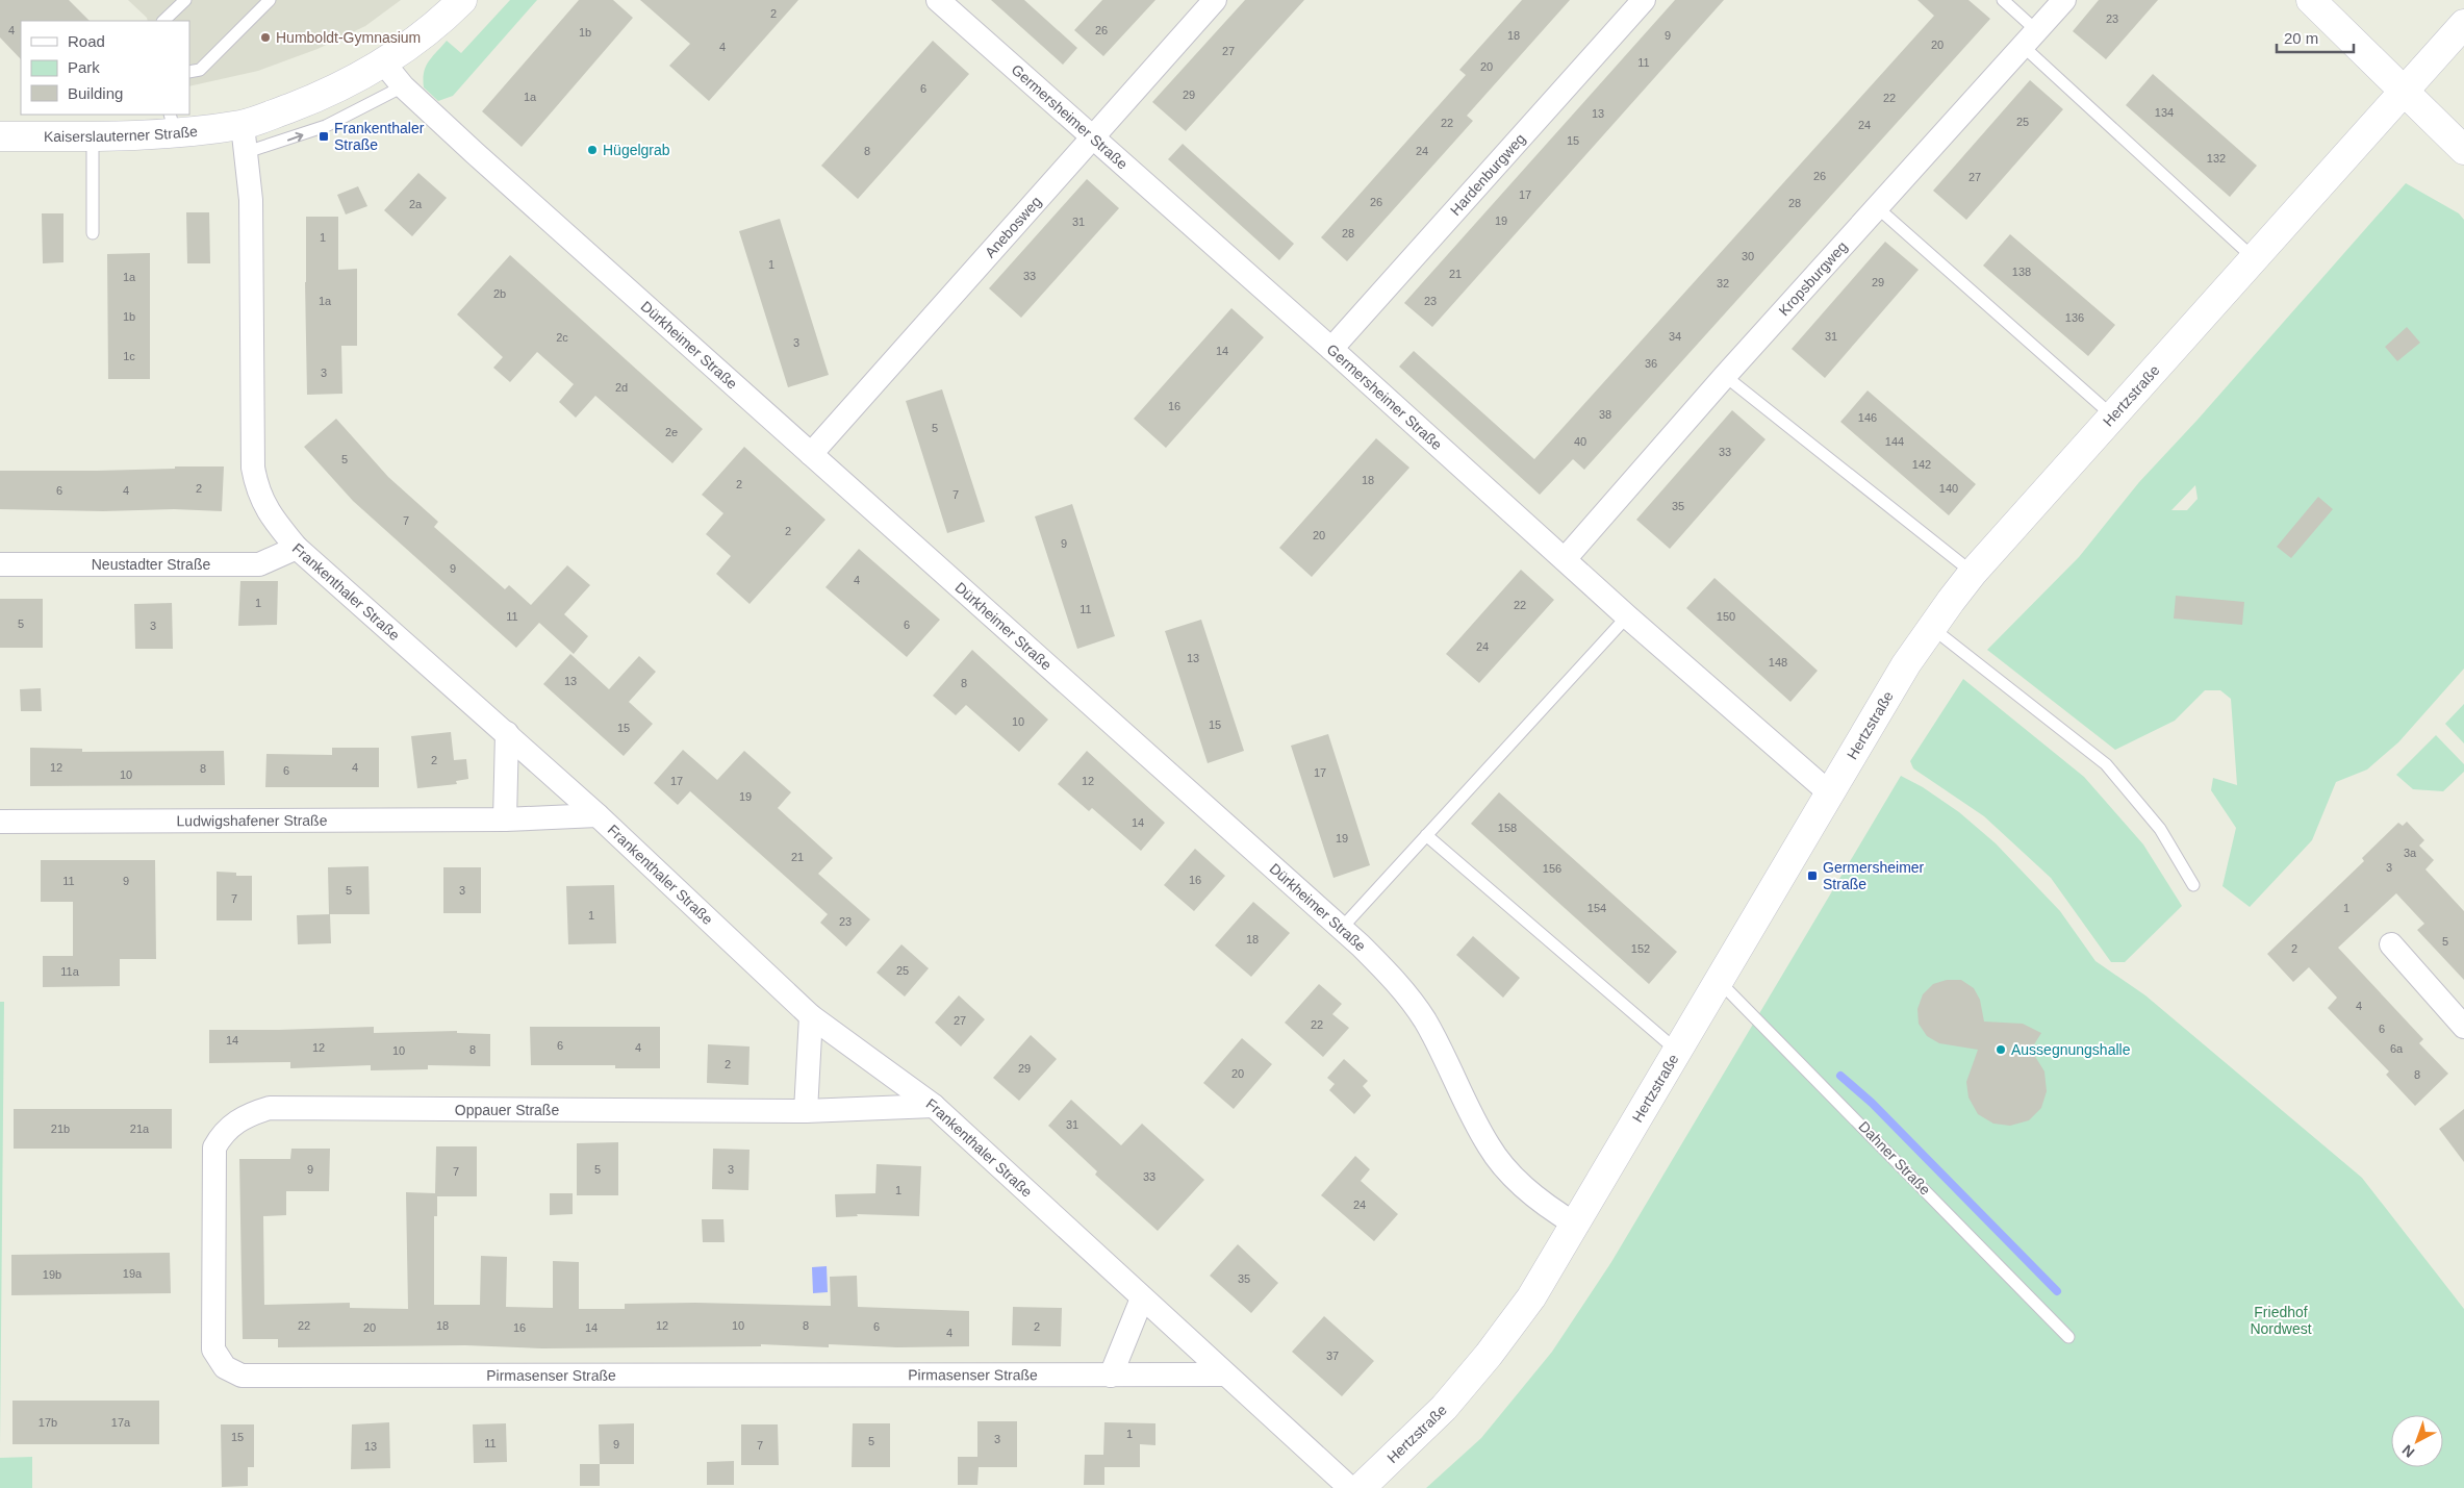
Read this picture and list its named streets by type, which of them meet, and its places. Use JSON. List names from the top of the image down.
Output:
{
  "streets": {
    "main road": ["Kaiserslauterner Straße", "Hertzstraße"],
    "street": [
      "Germersheimer Straße",
      "Hardenburgweg",
      "Anebosweg",
      "Kropsburgweg",
      "Dürkheimer Straße",
      "Neustadter Straße",
      "Frankenthaler Straße",
      "Ludwigshafener Straße",
      "Oppauer Straße",
      "Pirmasenser Straße"
    ],
    "lane": ["Dahner Straße"]
  },
  "crossings": [
    ["Germersheimer Straße", "Hardenburgweg"],
    ["Germersheimer Straße", "Anebosweg"],
    ["Germersheimer Straße", "Kropsburgweg"],
    ["Germersheimer Straße", "Hertzstraße"],
    ["Kaiserslauterner Straße", "Dürkheimer Straße"],
    ["Kaiserslauterner Straße", "Frankenthaler Straße"],
    ["Anebosweg", "Dürkheimer Straße"],
    ["Dürkheimer Straße", "Hertzstraße"],
    ["Hertzstraße", "Dahner Straße"],
    ["Neustadter Straße", "Frankenthaler Straße"],
    ["Frankenthaler Straße", "Ludwigshafener Straße"],
    ["Frankenthaler Straße", "Oppauer Straße"],
    ["Frankenthaler Straße", "Pirmasenser Straße"],
    ["Oppauer Straße", "Pirmasenser Straße"]
  ],
  "parks": ["Friedhof Nordwest"],
  "places": {
    "other": ["Humboldt-Gymnasium", "Hügelgrab", "Aussegnungshalle"],
    "transit": ["Frankenthaler Straße", "Germersheimer Straße"]
  },
  "house_numbers": [
    "2",
    "23",
    "4",
    "26",
    "1b",
    "18",
    "9",
    "20",
    "4",
    "27",
    "11",
    "20",
    "6",
    "29",
    "1a",
    "22",
    "134",
    "13",
    "25",
    "22",
    "24",
    "15",
    "8",
    "24",
    "132",
    "26",
    "27",
    "17",
    "26",
    "28",
    "2a",
    "19",
    "31",
    "28",
    "1",
    "30",
    "1",
    "138",
    "21",
    "33",
    "1a",
    "29",
    "32",
    "2b",
    "1a",
    "23",
    "1b",
    "136",
    "34",
    "31",
    "2c",
    "3",
    "14",
    "1c",
    "36",
    "3",
    "2d",
    "16",
    "38",
    "146",
    "5",
    "2e",
    "40",
    "144",
    "33",
    "5",
    "142",
    "18",
    "2",
    "2",
    "140",
    "6",
    "4",
    "7",
    "35",
    "7",
    "2",
    "20",
    "9",
    "9",
    "4",
    "1",
    "22",
    "11",
    "11",
    "150",
    "5",
    "6",
    "3",
    "24",
    "13",
    "148",
    "13",
    "8",
    "10",
    "15",
    "15",
    "2",
    "12",
    "4",
    "8",
    "6",
    "17",
    "10",
    "17",
    "12",
    "19",
    "14",
    "158",
    "19",
    "3a",
    "21",
    "3",
    "156",
    "16",
    "11",
    "9",
    "5",
    "3",
    "7",
    "154",
    "1",
    "1",
    "23",
    "18",
    "5",
    "152",
    "2",
    "25",
    "11a",
    "4",
    "27",
    "22",
    "6",
    "14",
    "6",
    "12",
    "4",
    "6a",
    "8",
    "10",
    "2",
    "29",
    "20",
    "8",
    "31",
    "21b",
    "21a",
    "9",
    "5",
    "3",
    "7",
    "33",
    "1",
    "24",
    "19a",
    "19b",
    "35",
    "22",
    "18",
    "12",
    "10",
    "8",
    "6",
    "2",
    "20",
    "16",
    "14",
    "4",
    "37",
    "17b",
    "17a",
    "1",
    "15",
    "3",
    "5",
    "11",
    "9",
    "7",
    "13"
  ],
  "legend": ["Road", "Park", "Building"],
  "scale_bar": "20 m",
  "north": "bottom left"
}
